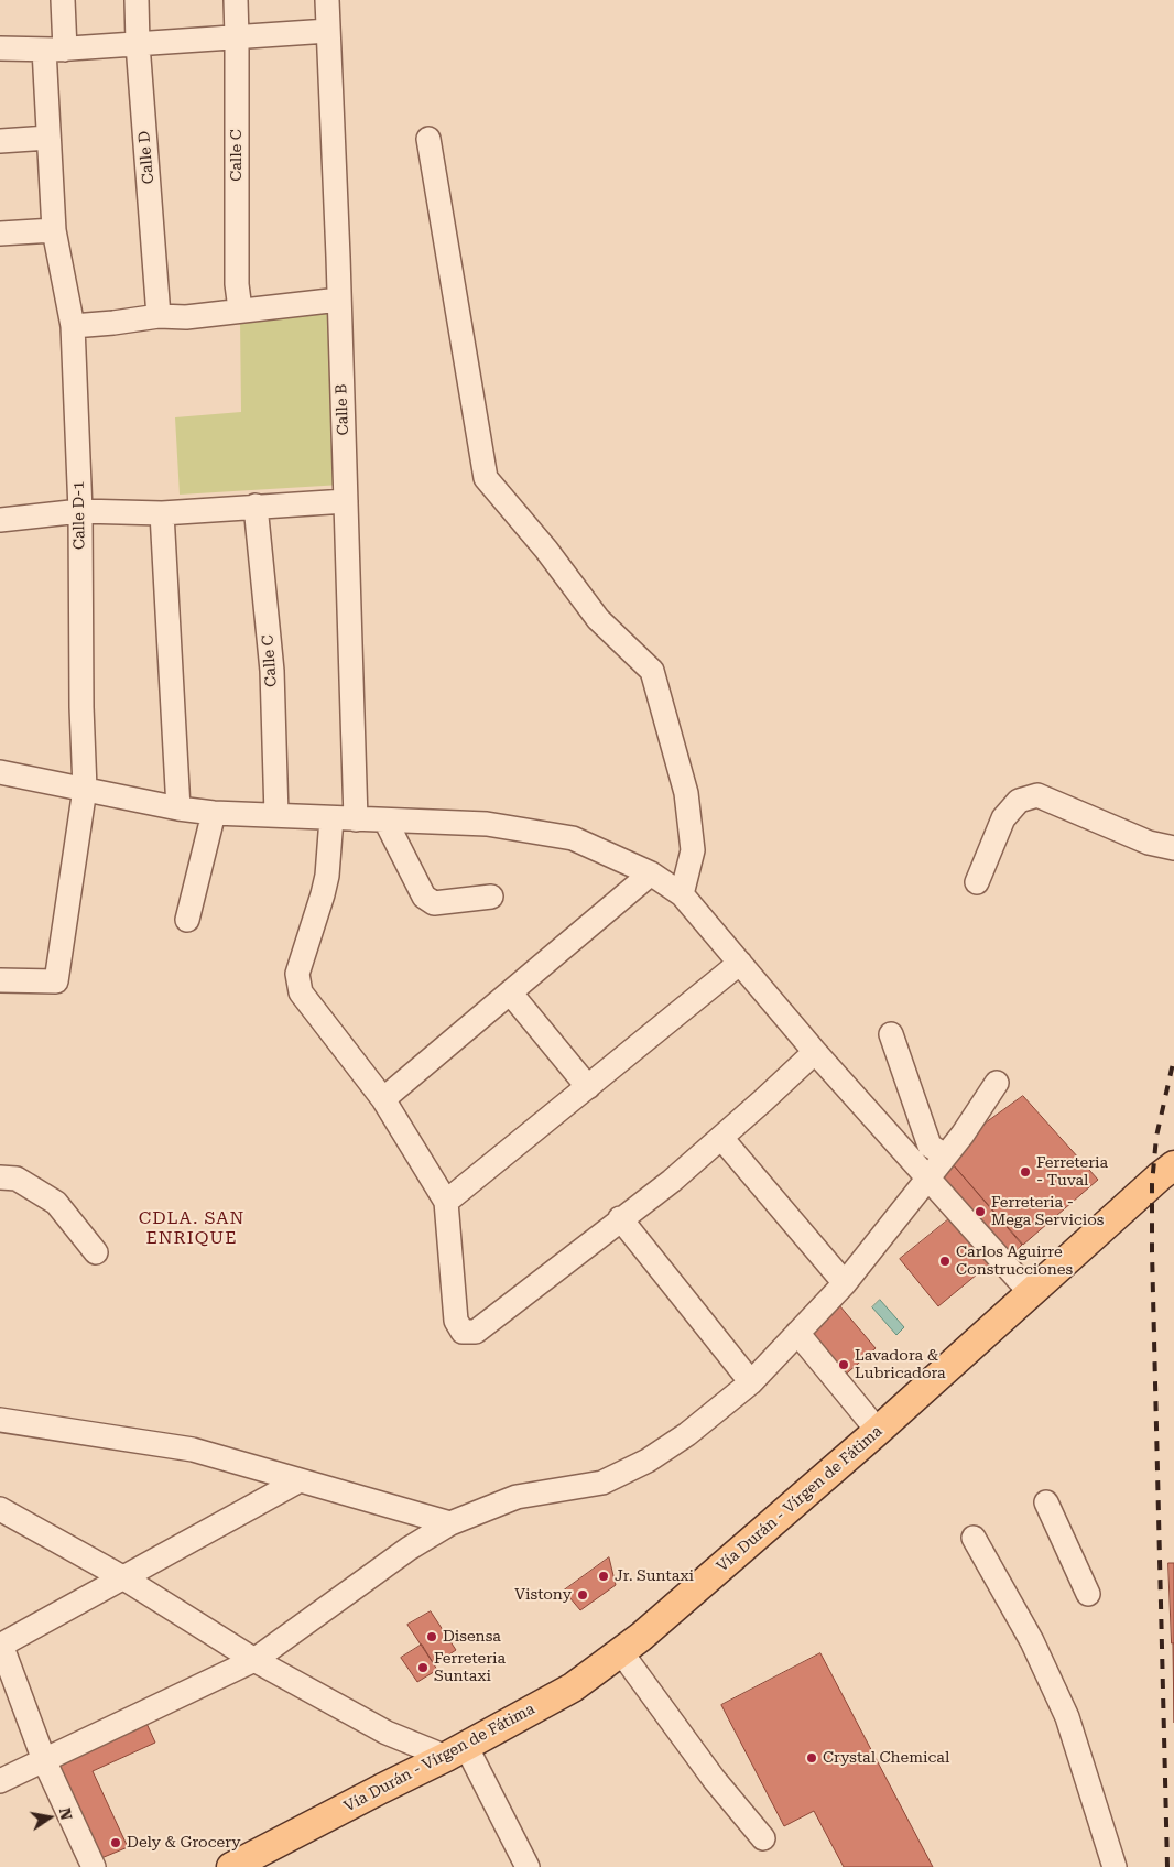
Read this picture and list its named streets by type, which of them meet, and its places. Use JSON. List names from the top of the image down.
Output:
{
  "streets": {
    "main road": ["Vía Durán - Vírgen de Fátima"],
    "street": [
      "Calle C",
      "Calle D",
      "Calle B",
      "Calle D-1"
    ]
  },
  "districts": ["CDLA. SAN ENRIQUE"],
  "places": [
    "Ferreteria - Tuval",
    "Ferreteria - Mega Servicios",
    "Carlos Aguirre Construcciones",
    "Lavadora & Lubricadora",
    "Jr. Suntaxi",
    "Vistony",
    "Disensa",
    "Ferreteria Suntaxi",
    "Crystal Chemical",
    "Dely & Grocery"
  ],
  "north": "right"
}
